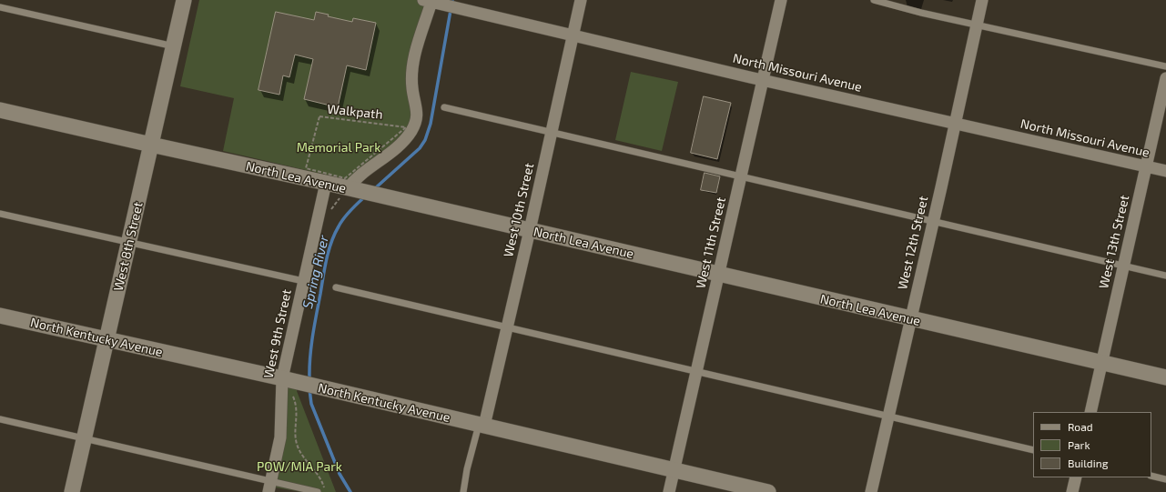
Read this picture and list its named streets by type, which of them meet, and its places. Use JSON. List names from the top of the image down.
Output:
{
  "streets": {
    "street": [
      "North Missouri Avenue",
      "North Lea Avenue",
      "West 10th Street",
      "West 13th Street",
      "West 11th Street",
      "West 12th Street",
      "West 8th Street",
      "West 9th Street",
      "North Kentucky Avenue"
    ],
    "path": ["Walkpath"]
  },
  "crossings": [
    ["North Missouri Avenue", "West 10th Street"],
    ["North Missouri Avenue", "West 13th Street"],
    ["North Missouri Avenue", "West 11th Street"],
    ["North Missouri Avenue", "West 12th Street"],
    ["North Lea Avenue", "West 10th Street"],
    ["North Lea Avenue", "West 13th Street"],
    ["North Lea Avenue", "West 11th Street"],
    ["North Lea Avenue", "West 12th Street"],
    ["North Lea Avenue", "West 8th Street"],
    ["North Lea Avenue", "West 9th Street"],
    ["West 10th Street", "North Kentucky Avenue"],
    ["West 11th Street", "North Kentucky Avenue"],
    ["West 8th Street", "North Kentucky Avenue"],
    ["West 9th Street", "North Kentucky Avenue"]
  ],
  "water": ["Spring River"],
  "parks": ["Memorial Park", "POW/MIA Park"],
  "legend": ["Road", "Park", "Building"]
}
